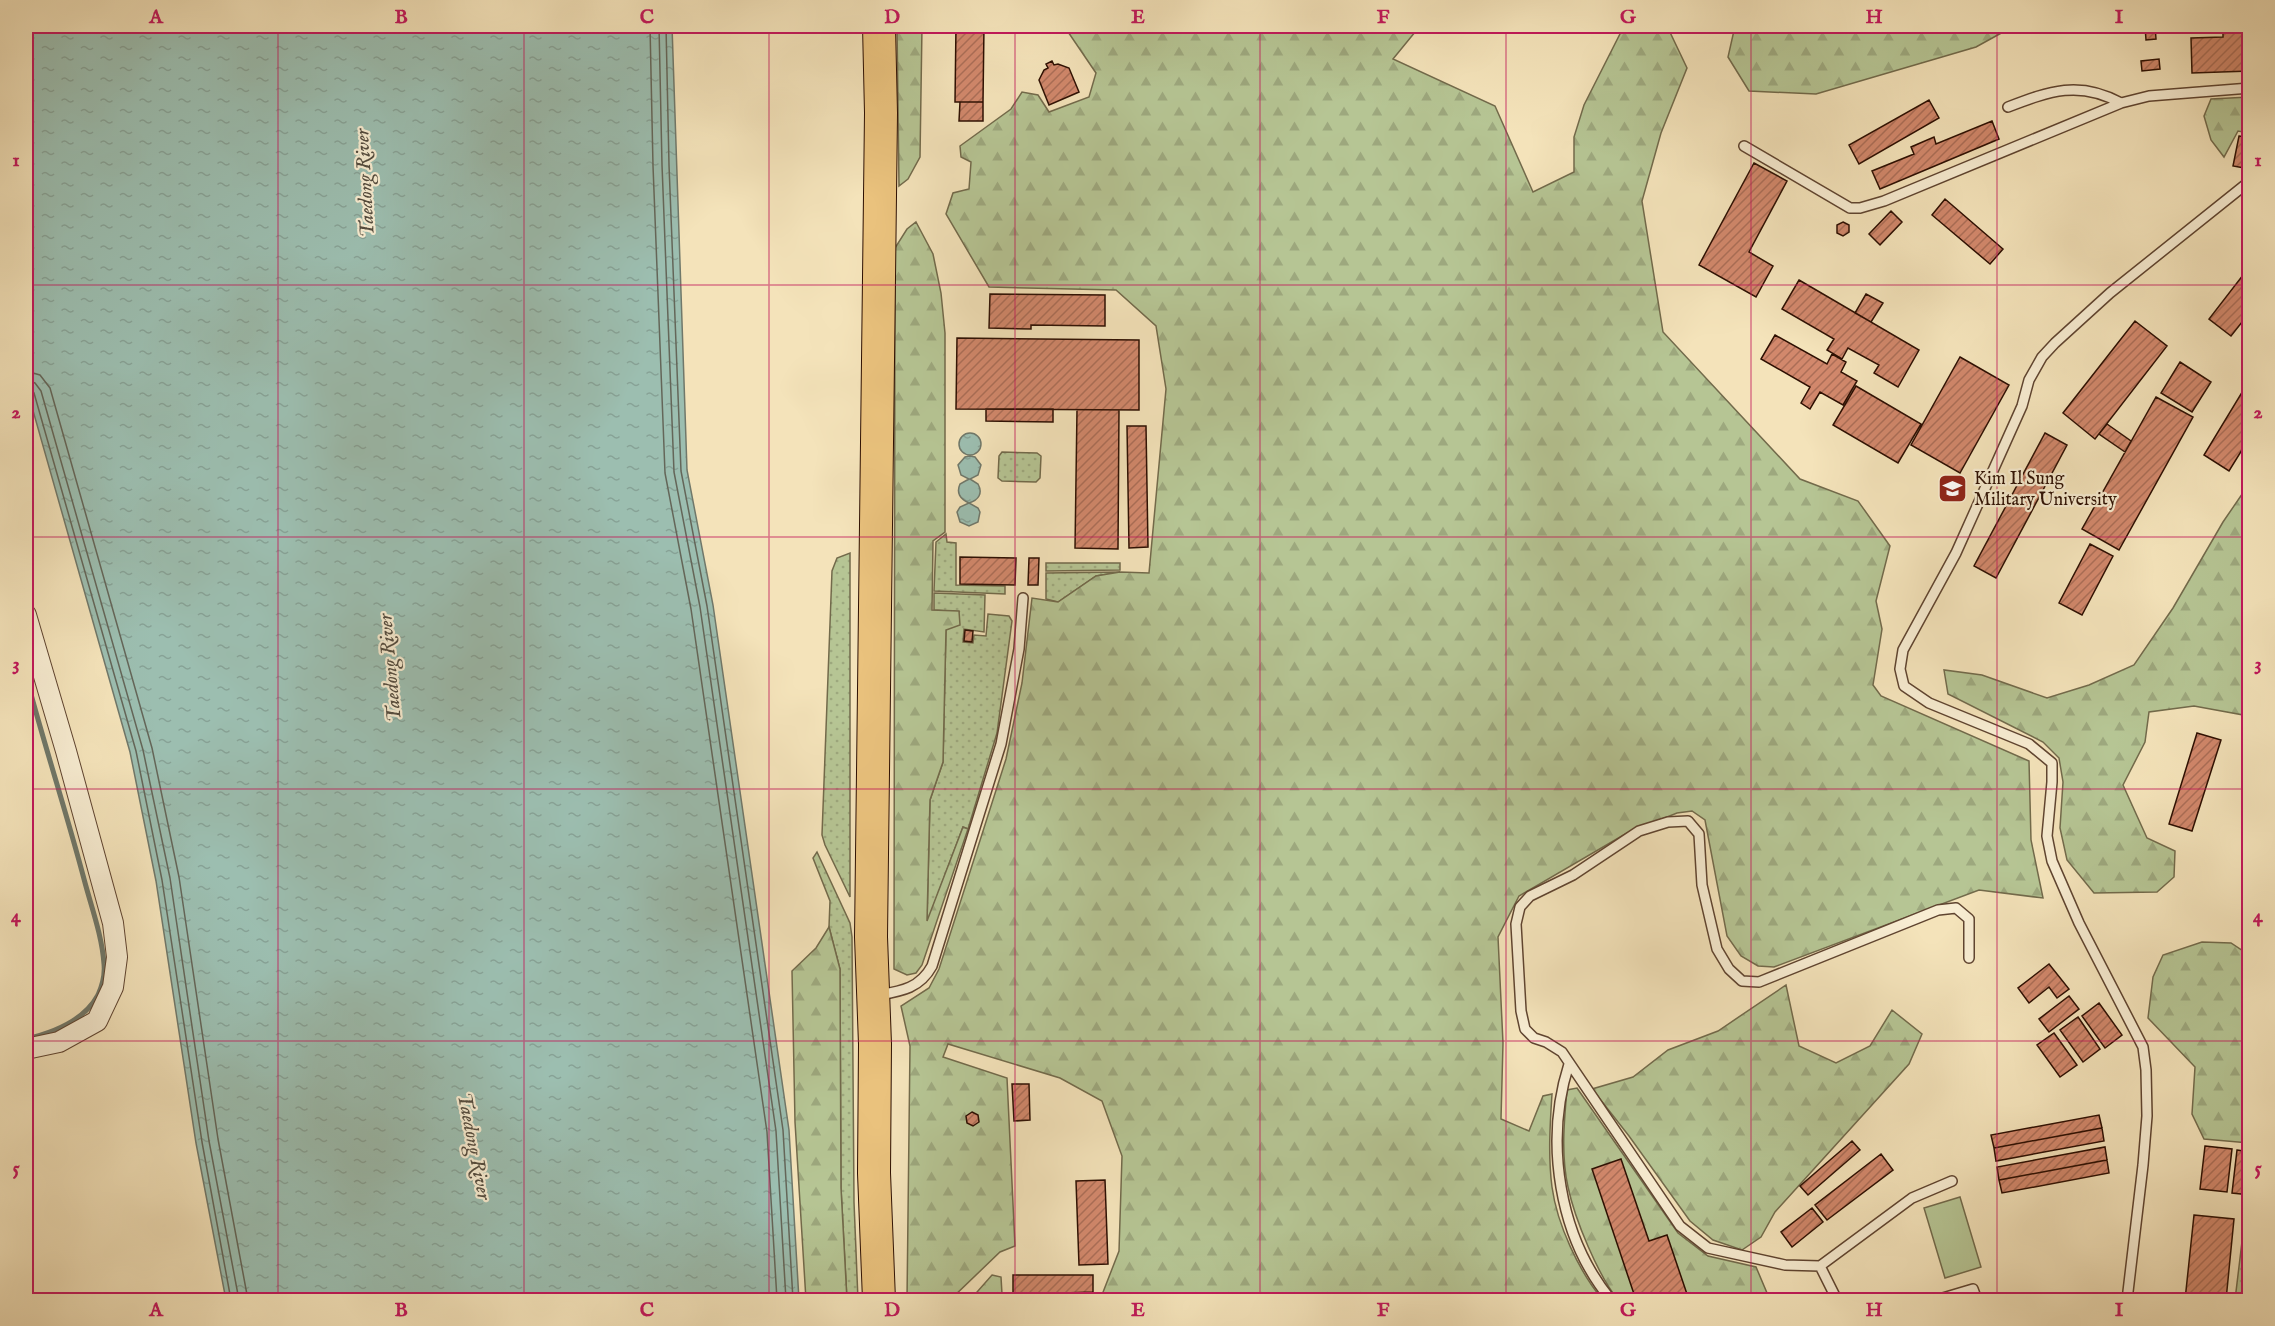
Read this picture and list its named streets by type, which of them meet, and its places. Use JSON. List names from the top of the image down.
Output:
{
  "water": ["Taedong River"],
  "places": {
    "school or university": ["Kim Il Sung Military University"]
  },
  "grid": {
    "columns": [
      "A",
      "B",
      "C",
      "D",
      "E",
      "F",
      "G",
      "H",
      "I"
    ],
    "rows": [
      "1",
      "2",
      "3",
      "4",
      "5"
    ]
  }
}
